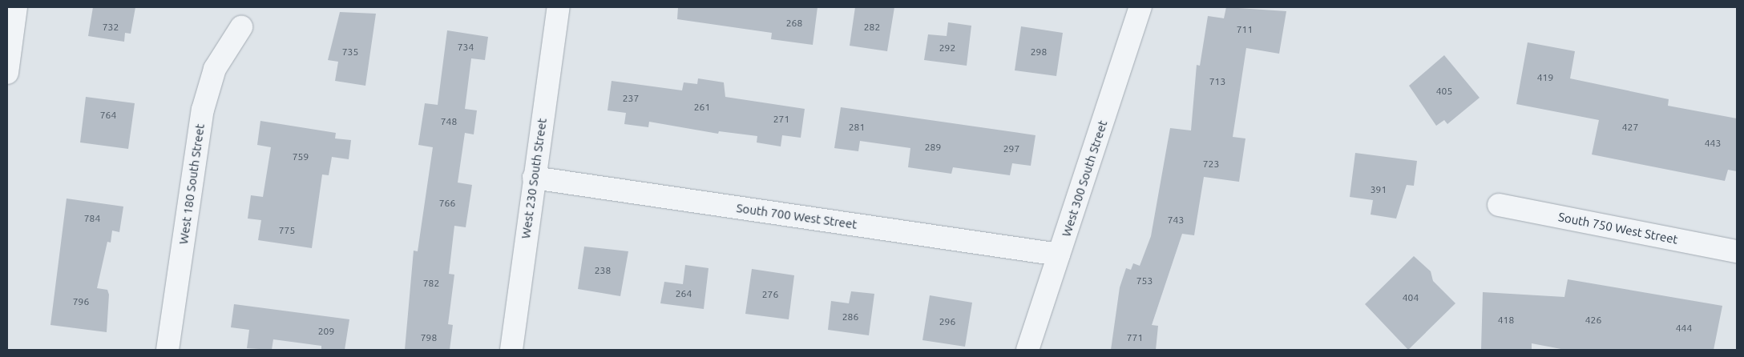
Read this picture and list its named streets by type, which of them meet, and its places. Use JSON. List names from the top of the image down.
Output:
{
  "streets": {
    "street": [
      "West 230 South Street",
      "West 300 South Street",
      "West 180 South Street",
      "South 700 West Street",
      "South 750 West Street"
    ]
  },
  "crossings": [
    ["West 230 South Street", "South 700 West Street"],
    ["West 300 South Street", "South 700 West Street"]
  ],
  "house_numbers": [
    "268",
    "732",
    "282",
    "711",
    "734",
    "292",
    "735",
    "298",
    "419",
    "713",
    "405",
    "237",
    "261",
    "764",
    "271",
    "748",
    "281",
    "427",
    "443",
    "289",
    "297",
    "759",
    "723",
    "391",
    "766",
    "784",
    "743",
    "775",
    "238",
    "753",
    "782",
    "264",
    "276",
    "404",
    "796",
    "286",
    "418",
    "426",
    "296",
    "444",
    "209",
    "798",
    "771"
  ]
}
